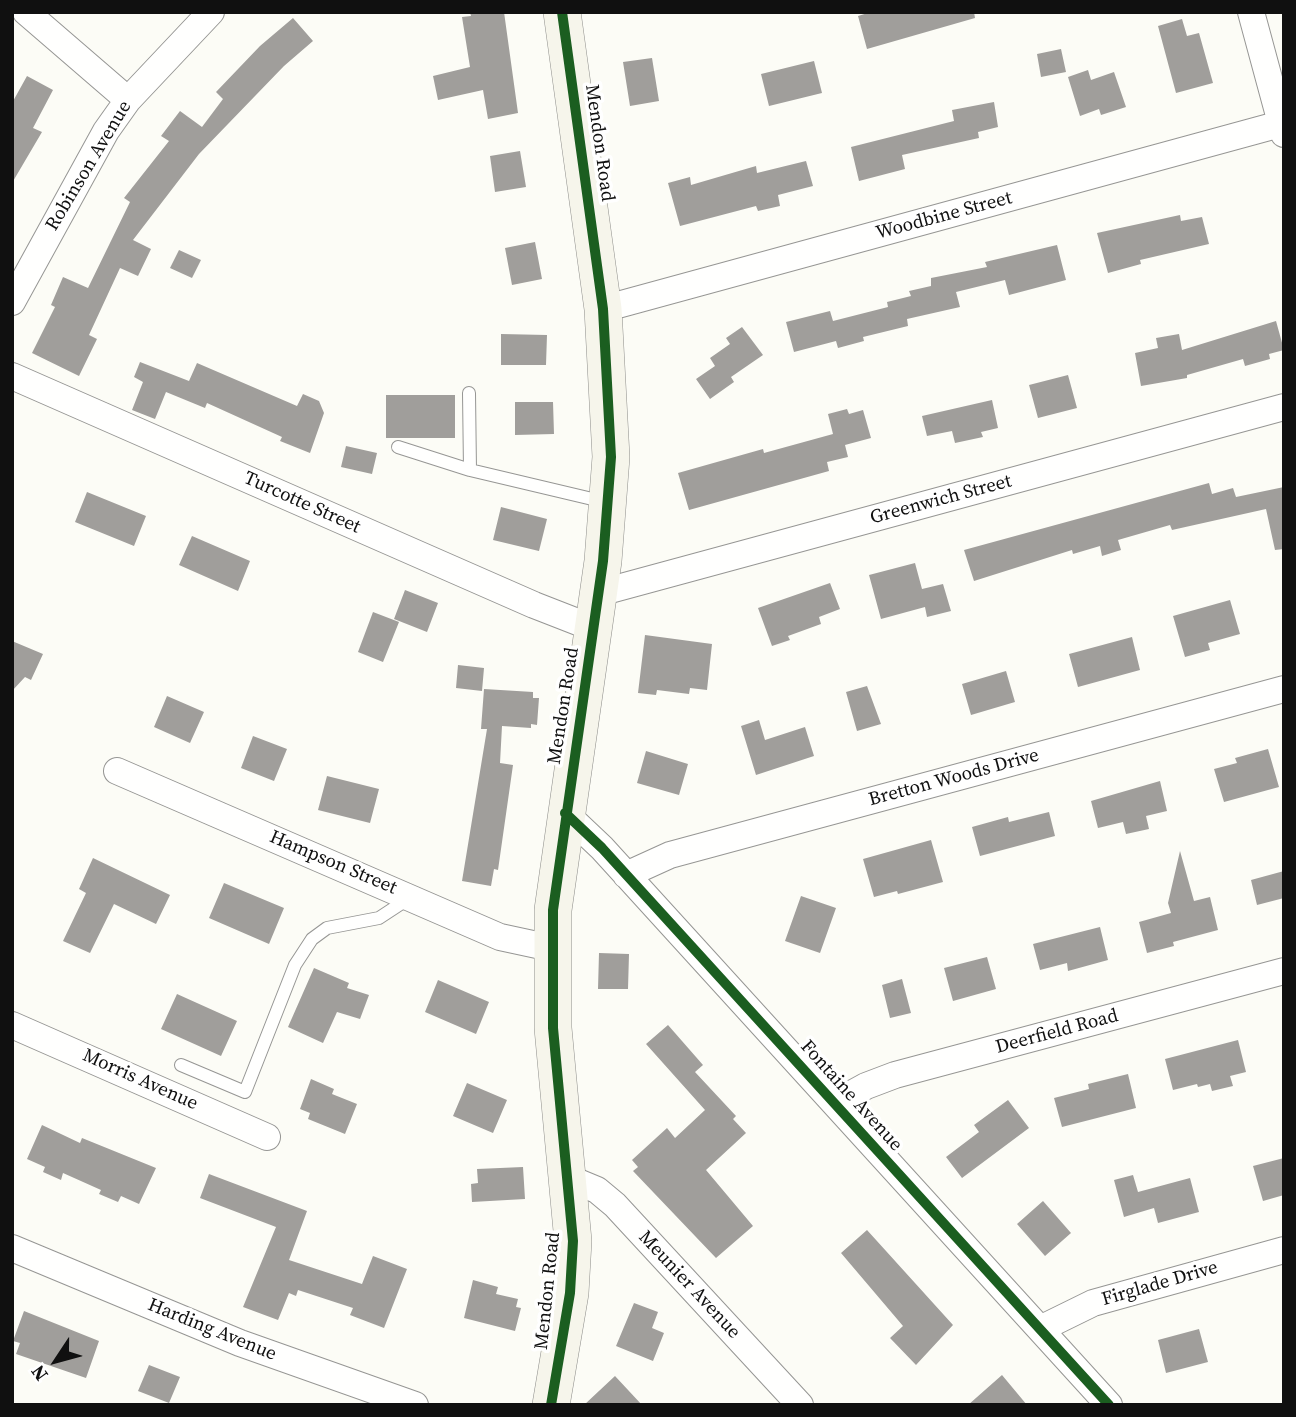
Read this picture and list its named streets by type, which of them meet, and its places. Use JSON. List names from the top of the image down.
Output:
{
  "streets": {
    "street": [
      "Mendon Road",
      "Robinson Avenue",
      "Woodbine Street",
      "Greenwich Street",
      "Turcotte Street",
      "Bretton Woods Drive",
      "Hampson Street",
      "Deerfield Road",
      "Morris Avenue",
      "Fontaine Avenue",
      "Firglade Drive",
      "Meunier Avenue",
      "Harding Avenue"
    ]
  },
  "crossings": [
    ["Mendon Road", "Woodbine Street"],
    ["Mendon Road", "Greenwich Street"],
    ["Mendon Road", "Turcotte Street"],
    ["Mendon Road", "Hampson Street"],
    ["Mendon Road", "Fontaine Avenue"],
    ["Mendon Road", "Meunier Avenue"],
    ["Greenwich Street", "Turcotte Street"],
    ["Bretton Woods Drive", "Fontaine Avenue"],
    ["Deerfield Road", "Fontaine Avenue"],
    ["Fontaine Avenue", "Firglade Drive"]
  ],
  "north": "bottom left"
}
